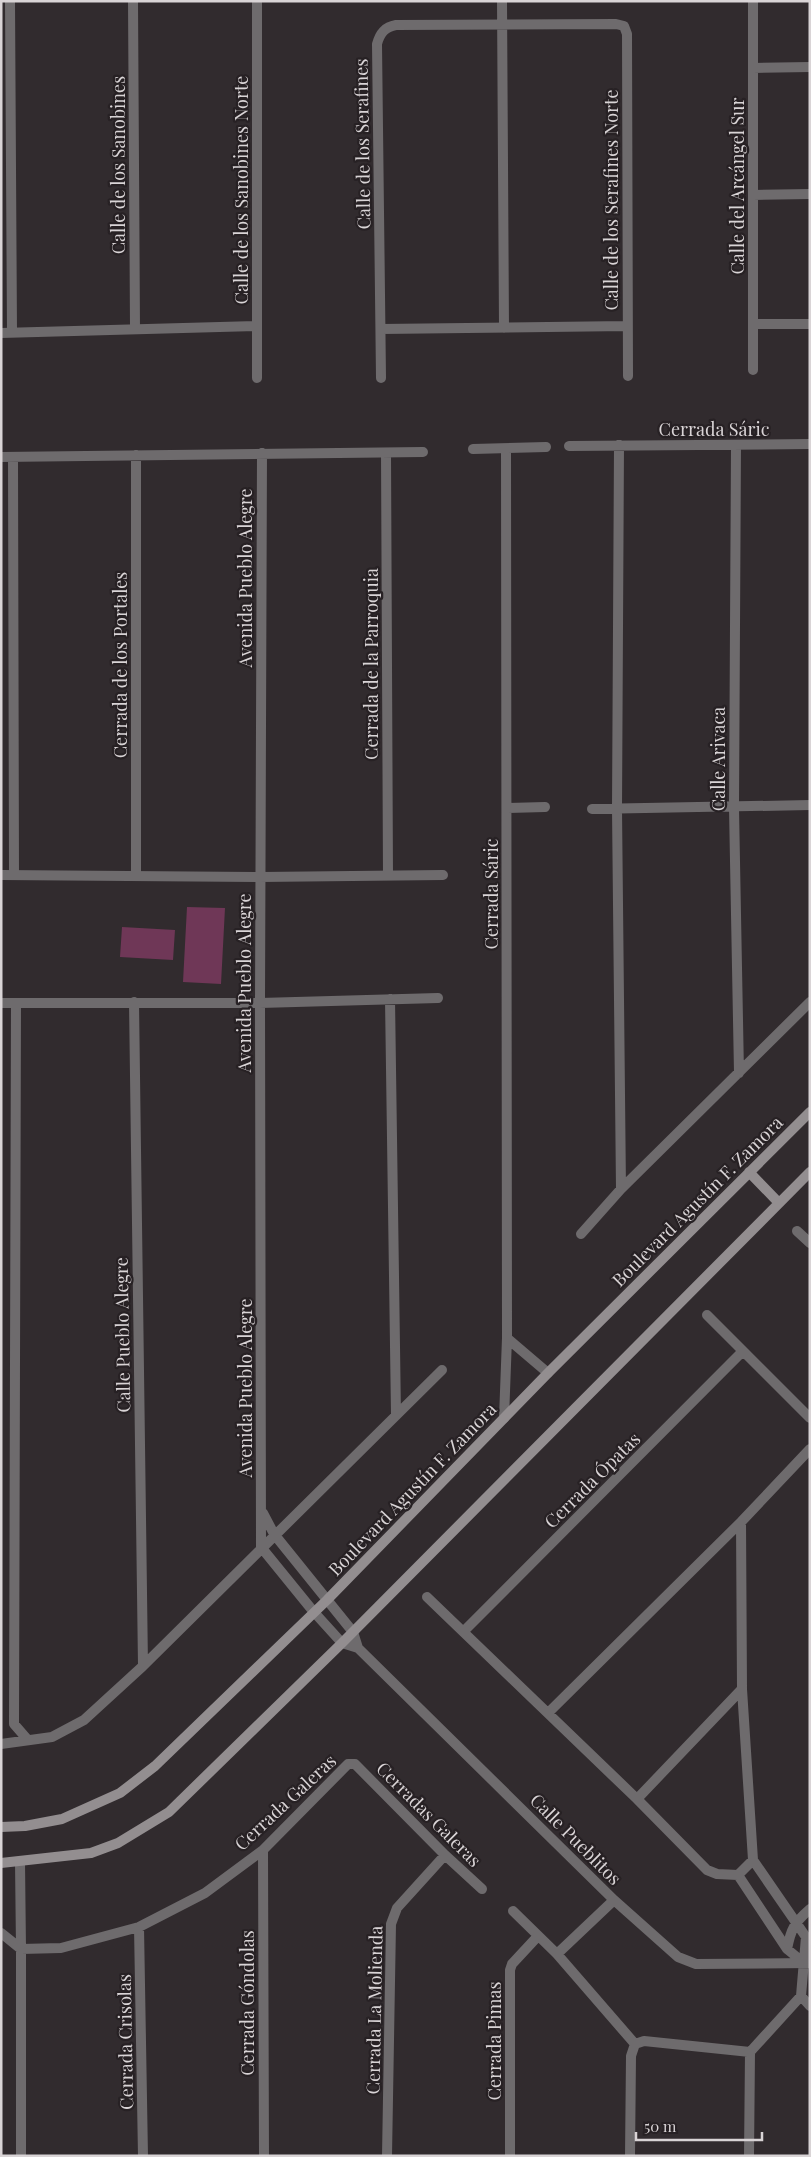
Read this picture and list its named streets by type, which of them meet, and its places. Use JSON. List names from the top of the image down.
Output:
{
  "streets": {
    "street": [
      "Calle de los Serafines",
      "Calle de los Sanobines",
      "Calle del Arcángel Sur",
      "Calle de los Sanobines Norte",
      "Calle de los Serafines Norte",
      "Cerrada Sáric",
      "Avenida Pueblo Alegre",
      "Cerrada de la Parroquia",
      "Cerrada de los Portales",
      "Calle Arivaca",
      "Boulevard Agustín F. Zamora",
      "Calle Pueblo Alegre",
      "Cerrada Ópatas",
      "Cerrada Galeras",
      "Cerradas Galeras",
      "Calle Pueblitos",
      "Cerrada Góndolas",
      "Cerrada La Molienda",
      "Cerrada Pimas",
      "Cerrada Crisolas"
    ]
  },
  "crossings": [
    ["Calle de los Serafines", "Calle de los Serafines Norte"],
    ["Cerrada Sáric", "Calle Arivaca"],
    ["Cerrada Sáric", "Boulevard Agustín F. Zamora"],
    ["Avenida Pueblo Alegre", "Boulevard Agustín F. Zamora"],
    ["Avenida Pueblo Alegre", "Calle Pueblitos"],
    ["Cerrada Galeras", "Cerradas Galeras"],
    ["Cerrada Galeras", "Cerrada Góndolas"],
    ["Cerrada Galeras", "Cerrada Crisolas"],
    ["Cerradas Galeras", "Cerrada La Molienda"]
  ],
  "scale_bar": "50 m"
}
